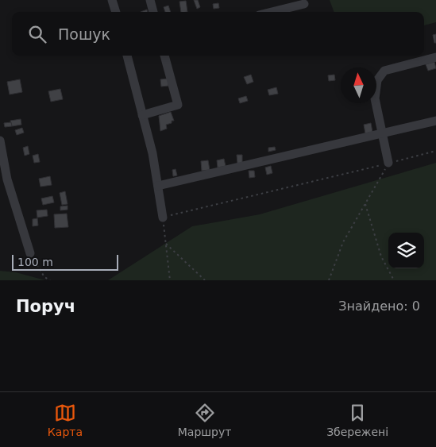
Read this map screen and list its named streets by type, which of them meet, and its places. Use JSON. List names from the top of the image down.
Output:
{
  "scale_bar": "100 m",
  "north": "top",
  "page": {
    "search": "Пошук",
    "scale": "100 m",
    "heading": ["Поруч", "Знайдено: 0"],
    "nav": ["Карта", "Маршрут", "Збережені"]
  }
}
